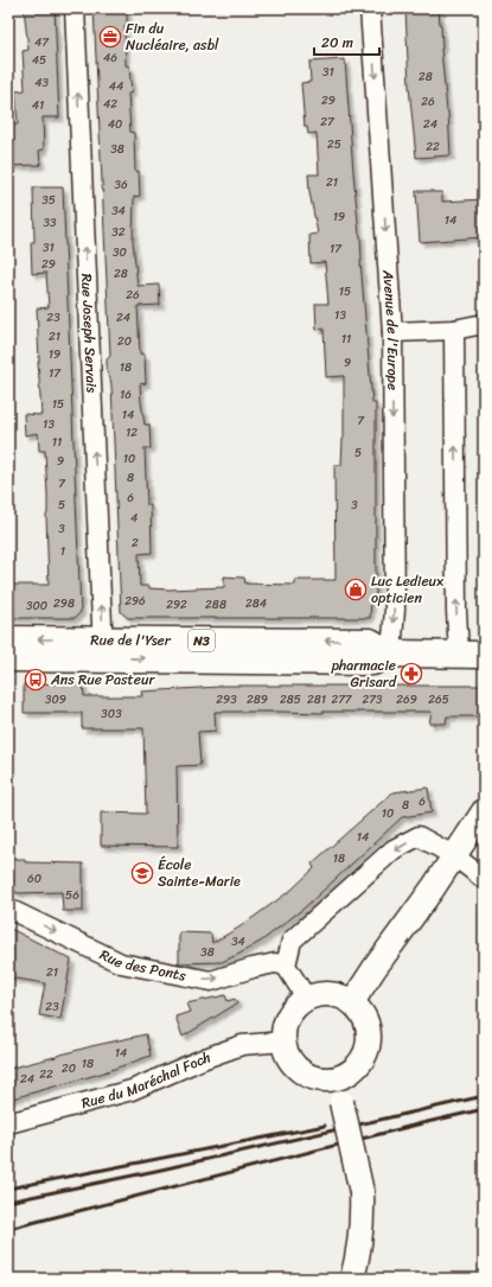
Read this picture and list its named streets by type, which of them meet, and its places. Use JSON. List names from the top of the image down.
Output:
{
  "streets": {
    "main road": ["Rue de l'Yser", "N3"],
    "street": [
      "Avenue de l'Europe",
      "Rue Joseph Servais",
      "Rue des Ponts",
      "Rue du Maréchal Foch"
    ]
  },
  "crossings": [
    ["Avenue de l'Europe", "Rue de l'Yser"],
    ["Rue Joseph Servais", "Rue de l'Yser"]
  ],
  "one_way": ["Rue Joseph Servais", "Rue des Ponts"],
  "places": {
    "office": ["Fin du Nucléaire, asbl"],
    "shop": ["Luc Ledieux opticien"],
    "pharmacy": ["pharmacie Grisard"],
    "bus stop": ["Ans Rue Pasteur"],
    "school or university": ["École Sainte-Marie"]
  },
  "house_numbers": [
    "47",
    "46",
    "45",
    "31",
    "28",
    "43",
    "44",
    "29",
    "26",
    "42",
    "41",
    "27",
    "40",
    "24",
    "25",
    "22",
    "38",
    "21",
    "36",
    "35",
    "34",
    "19",
    "14",
    "33",
    "32",
    "31",
    "17",
    "30",
    "29",
    "28",
    "15",
    "26",
    "13",
    "23",
    "24",
    "21",
    "11",
    "20",
    "19",
    "9",
    "18",
    "17",
    "16",
    "15",
    "14",
    "7",
    "13",
    "12",
    "11",
    "5",
    "10",
    "9",
    "8",
    "7",
    "6",
    "5",
    "3",
    "4",
    "3",
    "2",
    "1",
    "296",
    "298",
    "284",
    "292",
    "288",
    "300",
    "309",
    "293",
    "289",
    "285",
    "281",
    "277",
    "273",
    "269",
    "265",
    "303",
    "6",
    "8",
    "10",
    "14",
    "18",
    "60",
    "56",
    "34",
    "38",
    "21",
    "23",
    "14",
    "18",
    "20",
    "22",
    "24"
  ],
  "scale_bar": "20 m"
}
